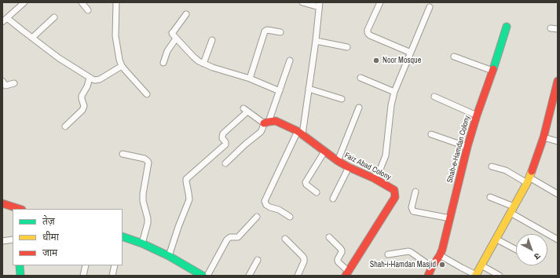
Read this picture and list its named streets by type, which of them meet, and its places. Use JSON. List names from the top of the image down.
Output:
{
  "streets": {
    "street": ["Shah-e-Hamdan Colony", "Faiz Abad Colony"]
  },
  "places": ["Noor Mosque", "Shah-i-Hamdan Masjid"],
  "legend": ["तेज़", "धीमा", "जाम"],
  "north": "bottom right"
}
